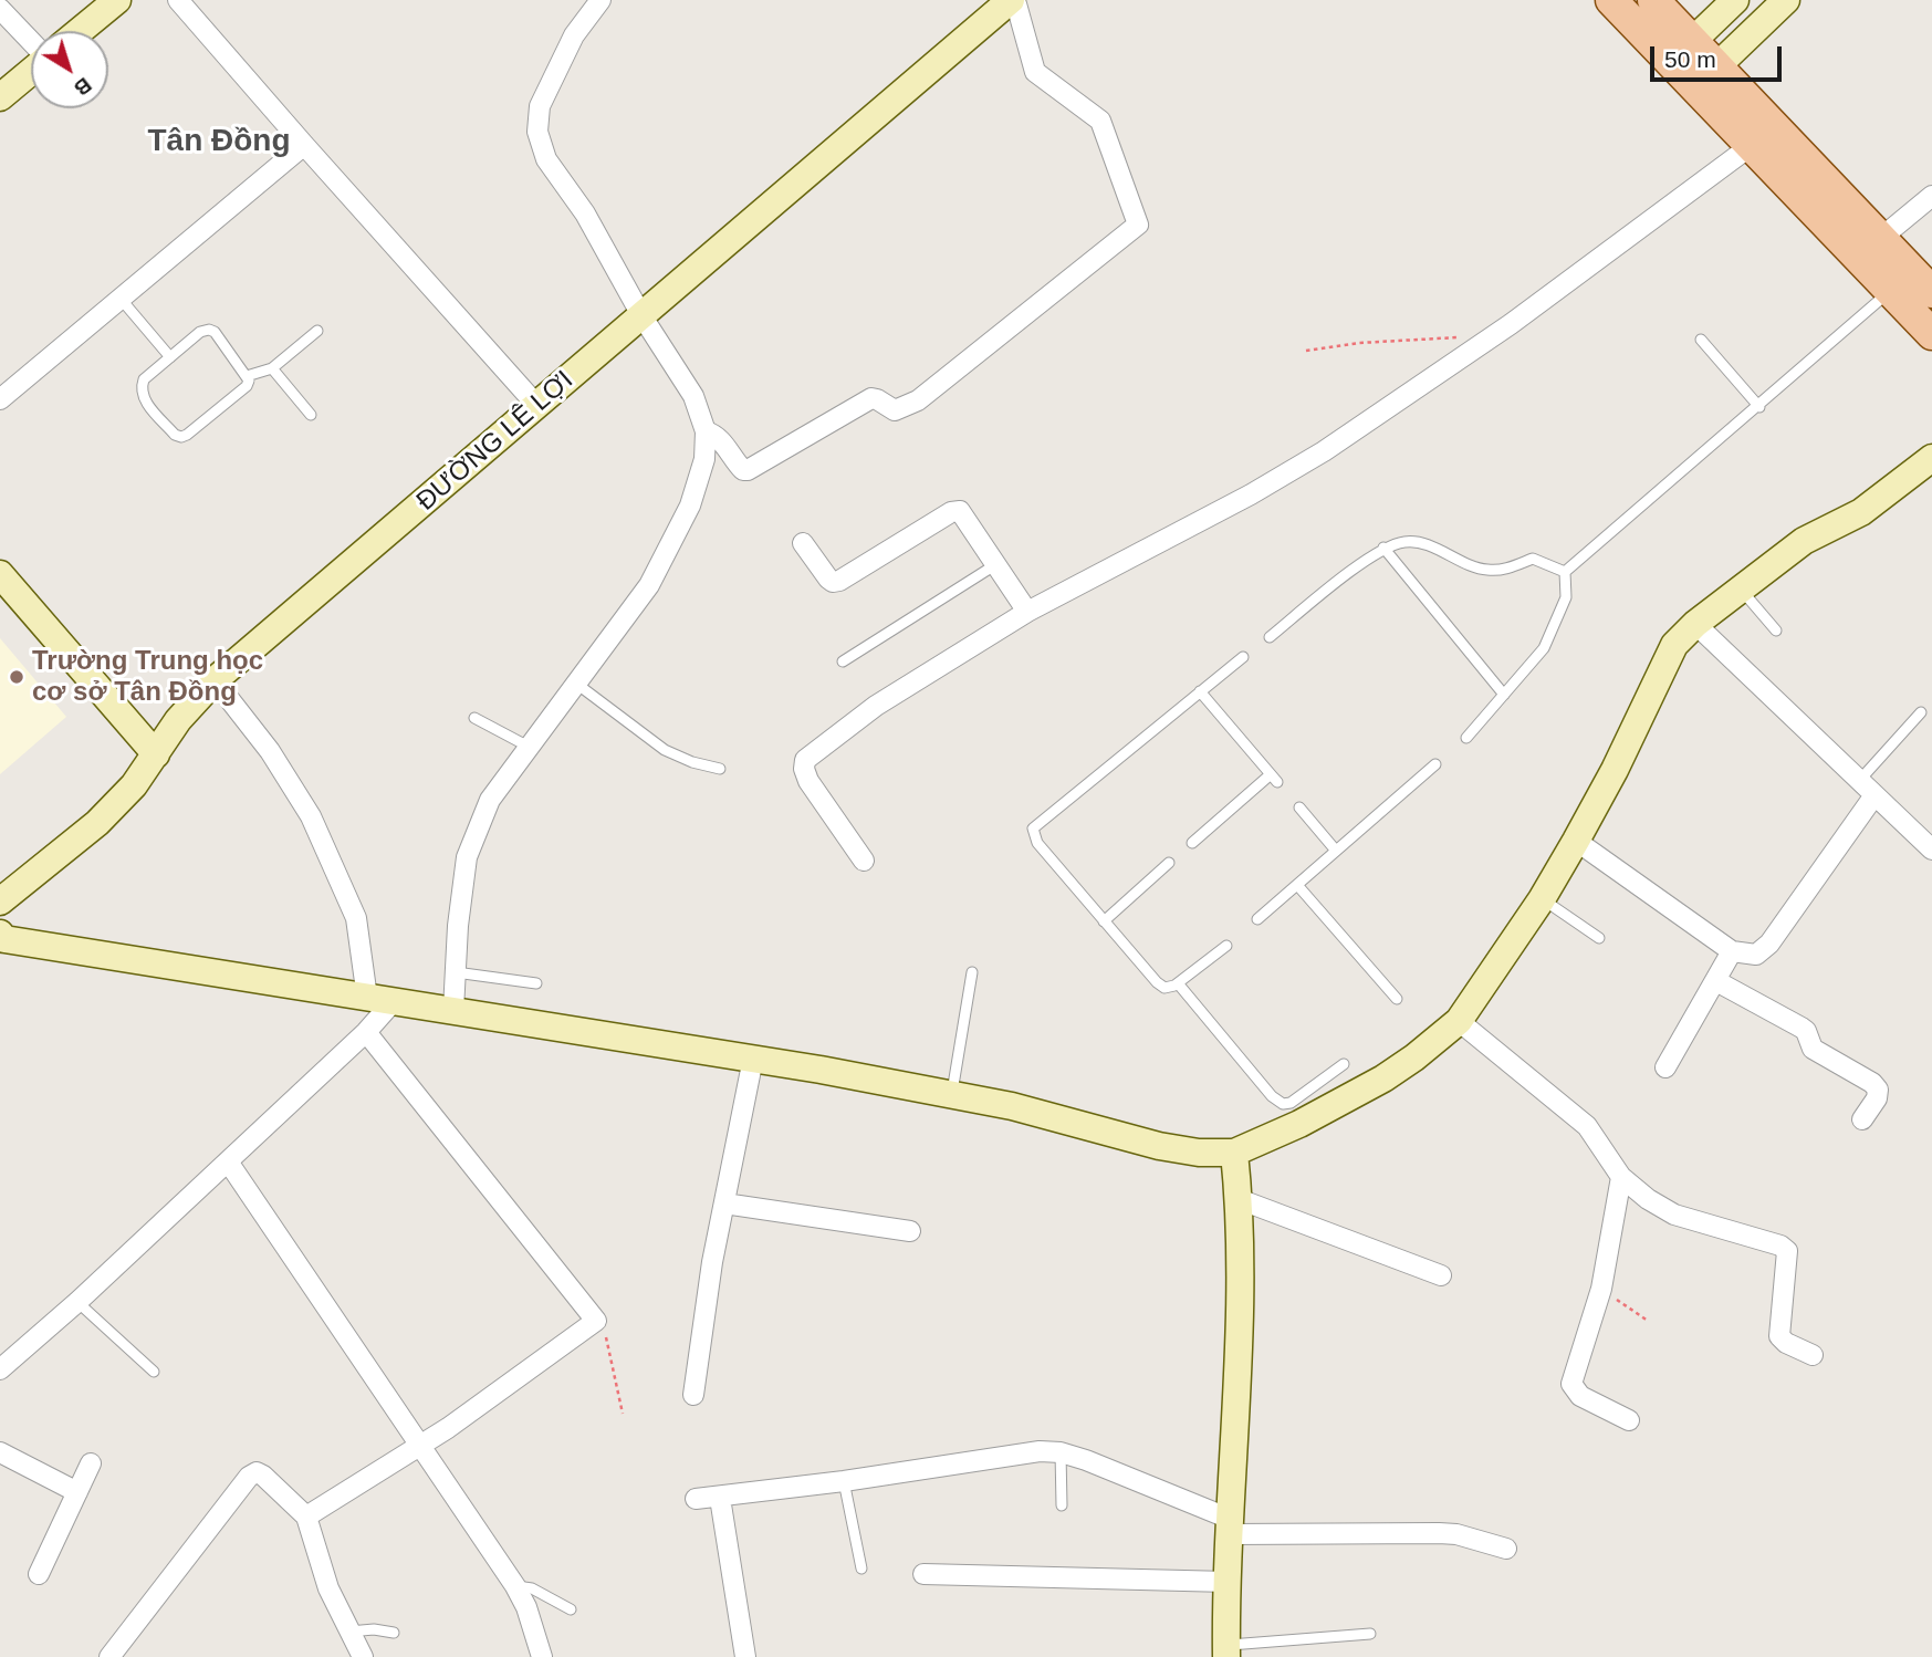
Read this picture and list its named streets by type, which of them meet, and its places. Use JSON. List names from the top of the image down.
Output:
{
  "streets": {
    "street": ["ĐƯỜNG LÊ LỢI"]
  },
  "districts": ["Tân Đồng"],
  "places": ["Trường Trung học cơ sở Tân Đồng"],
  "scale_bar": "50 m",
  "north": "bottom right"
}
